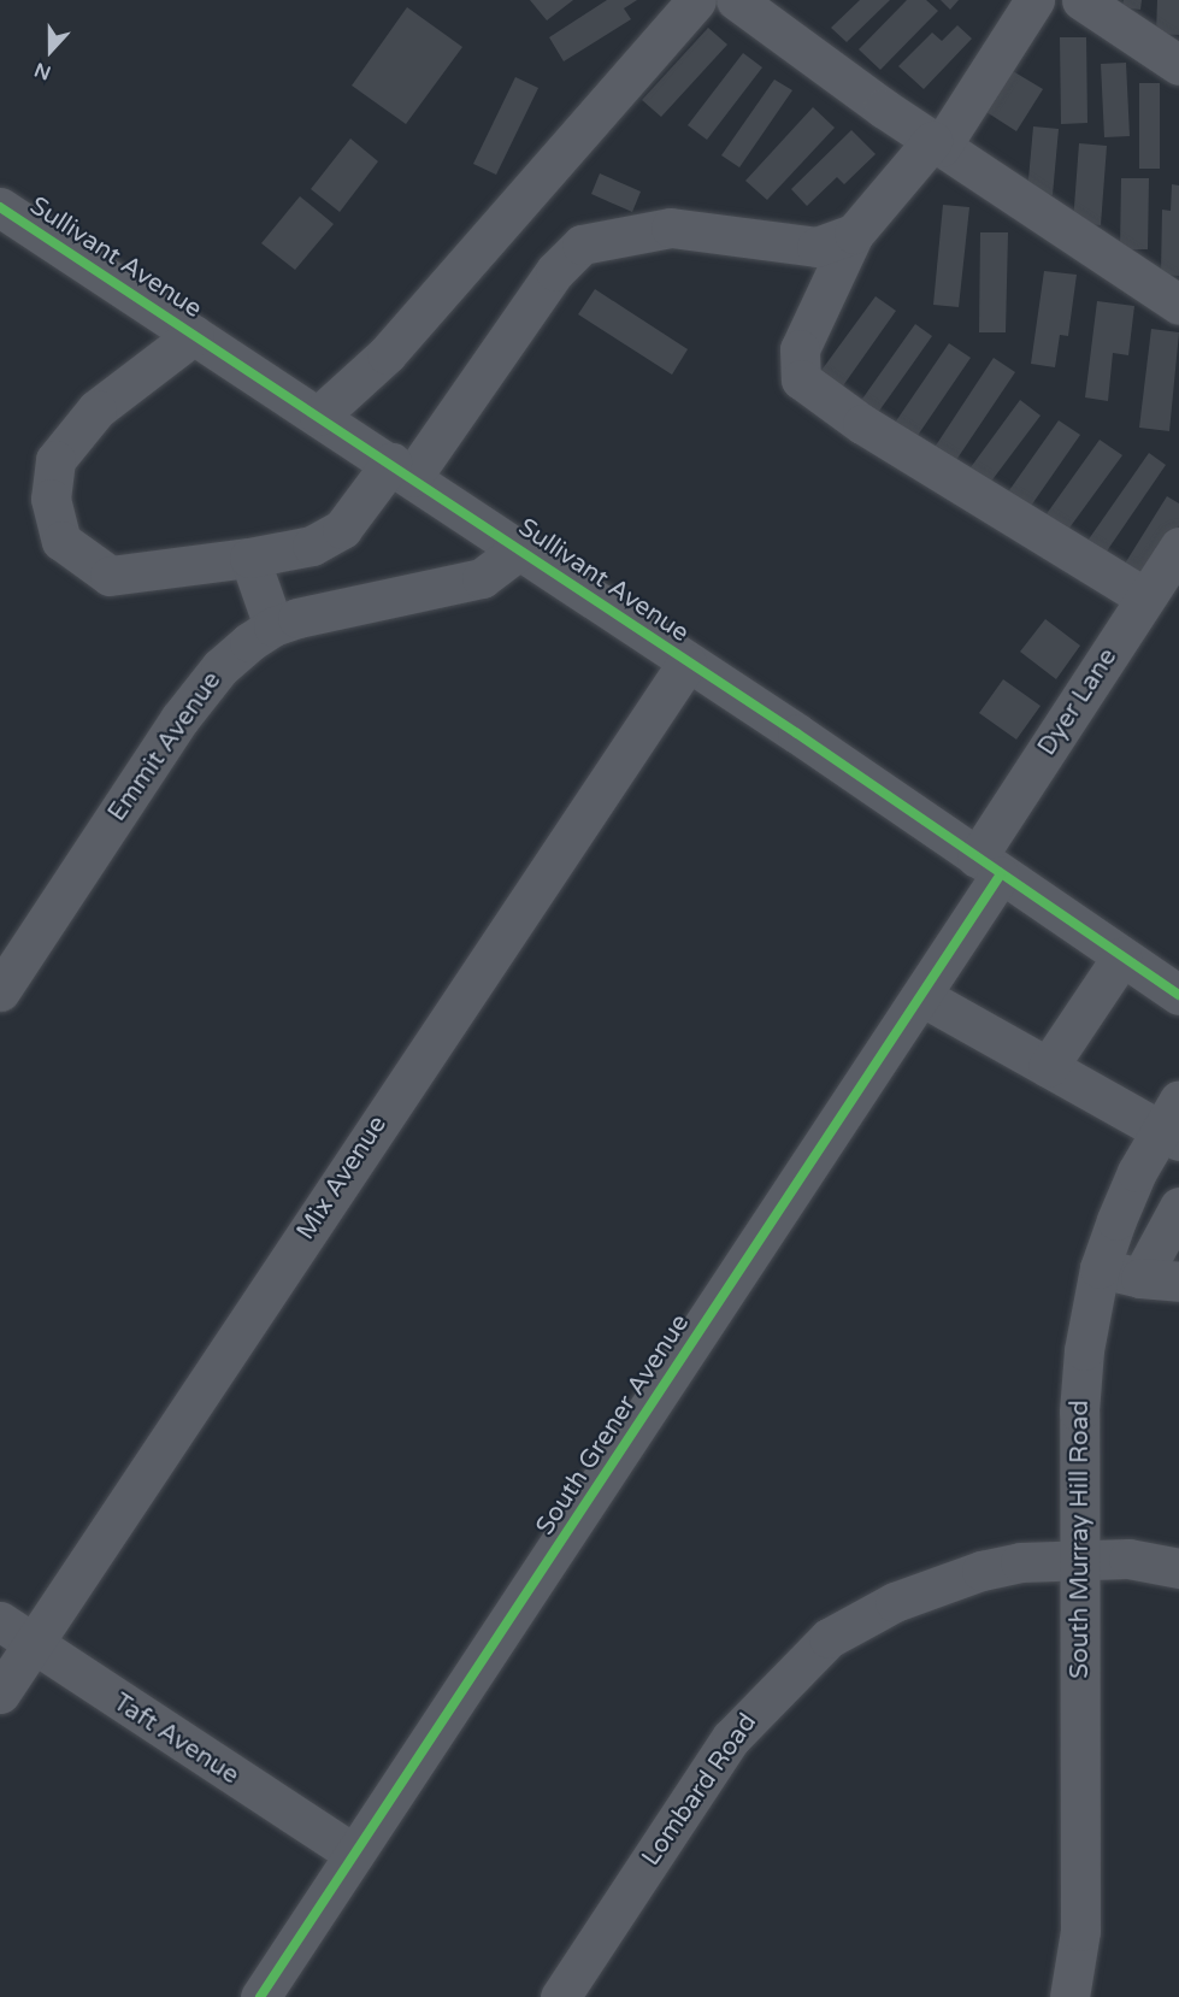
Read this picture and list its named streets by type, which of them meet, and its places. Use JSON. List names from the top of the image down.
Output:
{
  "streets": {
    "street": [
      "Sullivant Avenue",
      "Dyer Lane",
      "Emmit Avenue",
      "Mix Avenue",
      "South Grener Avenue",
      "South Murray Hill Road",
      "Taft Avenue",
      "Lombard Road"
    ]
  },
  "crossings": [
    ["Sullivant Avenue", "Dyer Lane"],
    ["Sullivant Avenue", "Emmit Avenue"],
    ["Sullivant Avenue", "Mix Avenue"],
    ["Sullivant Avenue", "South Grener Avenue"],
    ["Dyer Lane", "South Grener Avenue"],
    ["Mix Avenue", "Taft Avenue"],
    ["South Grener Avenue", "Taft Avenue"],
    ["South Murray Hill Road", "Lombard Road"]
  ],
  "north": "bottom"
}
